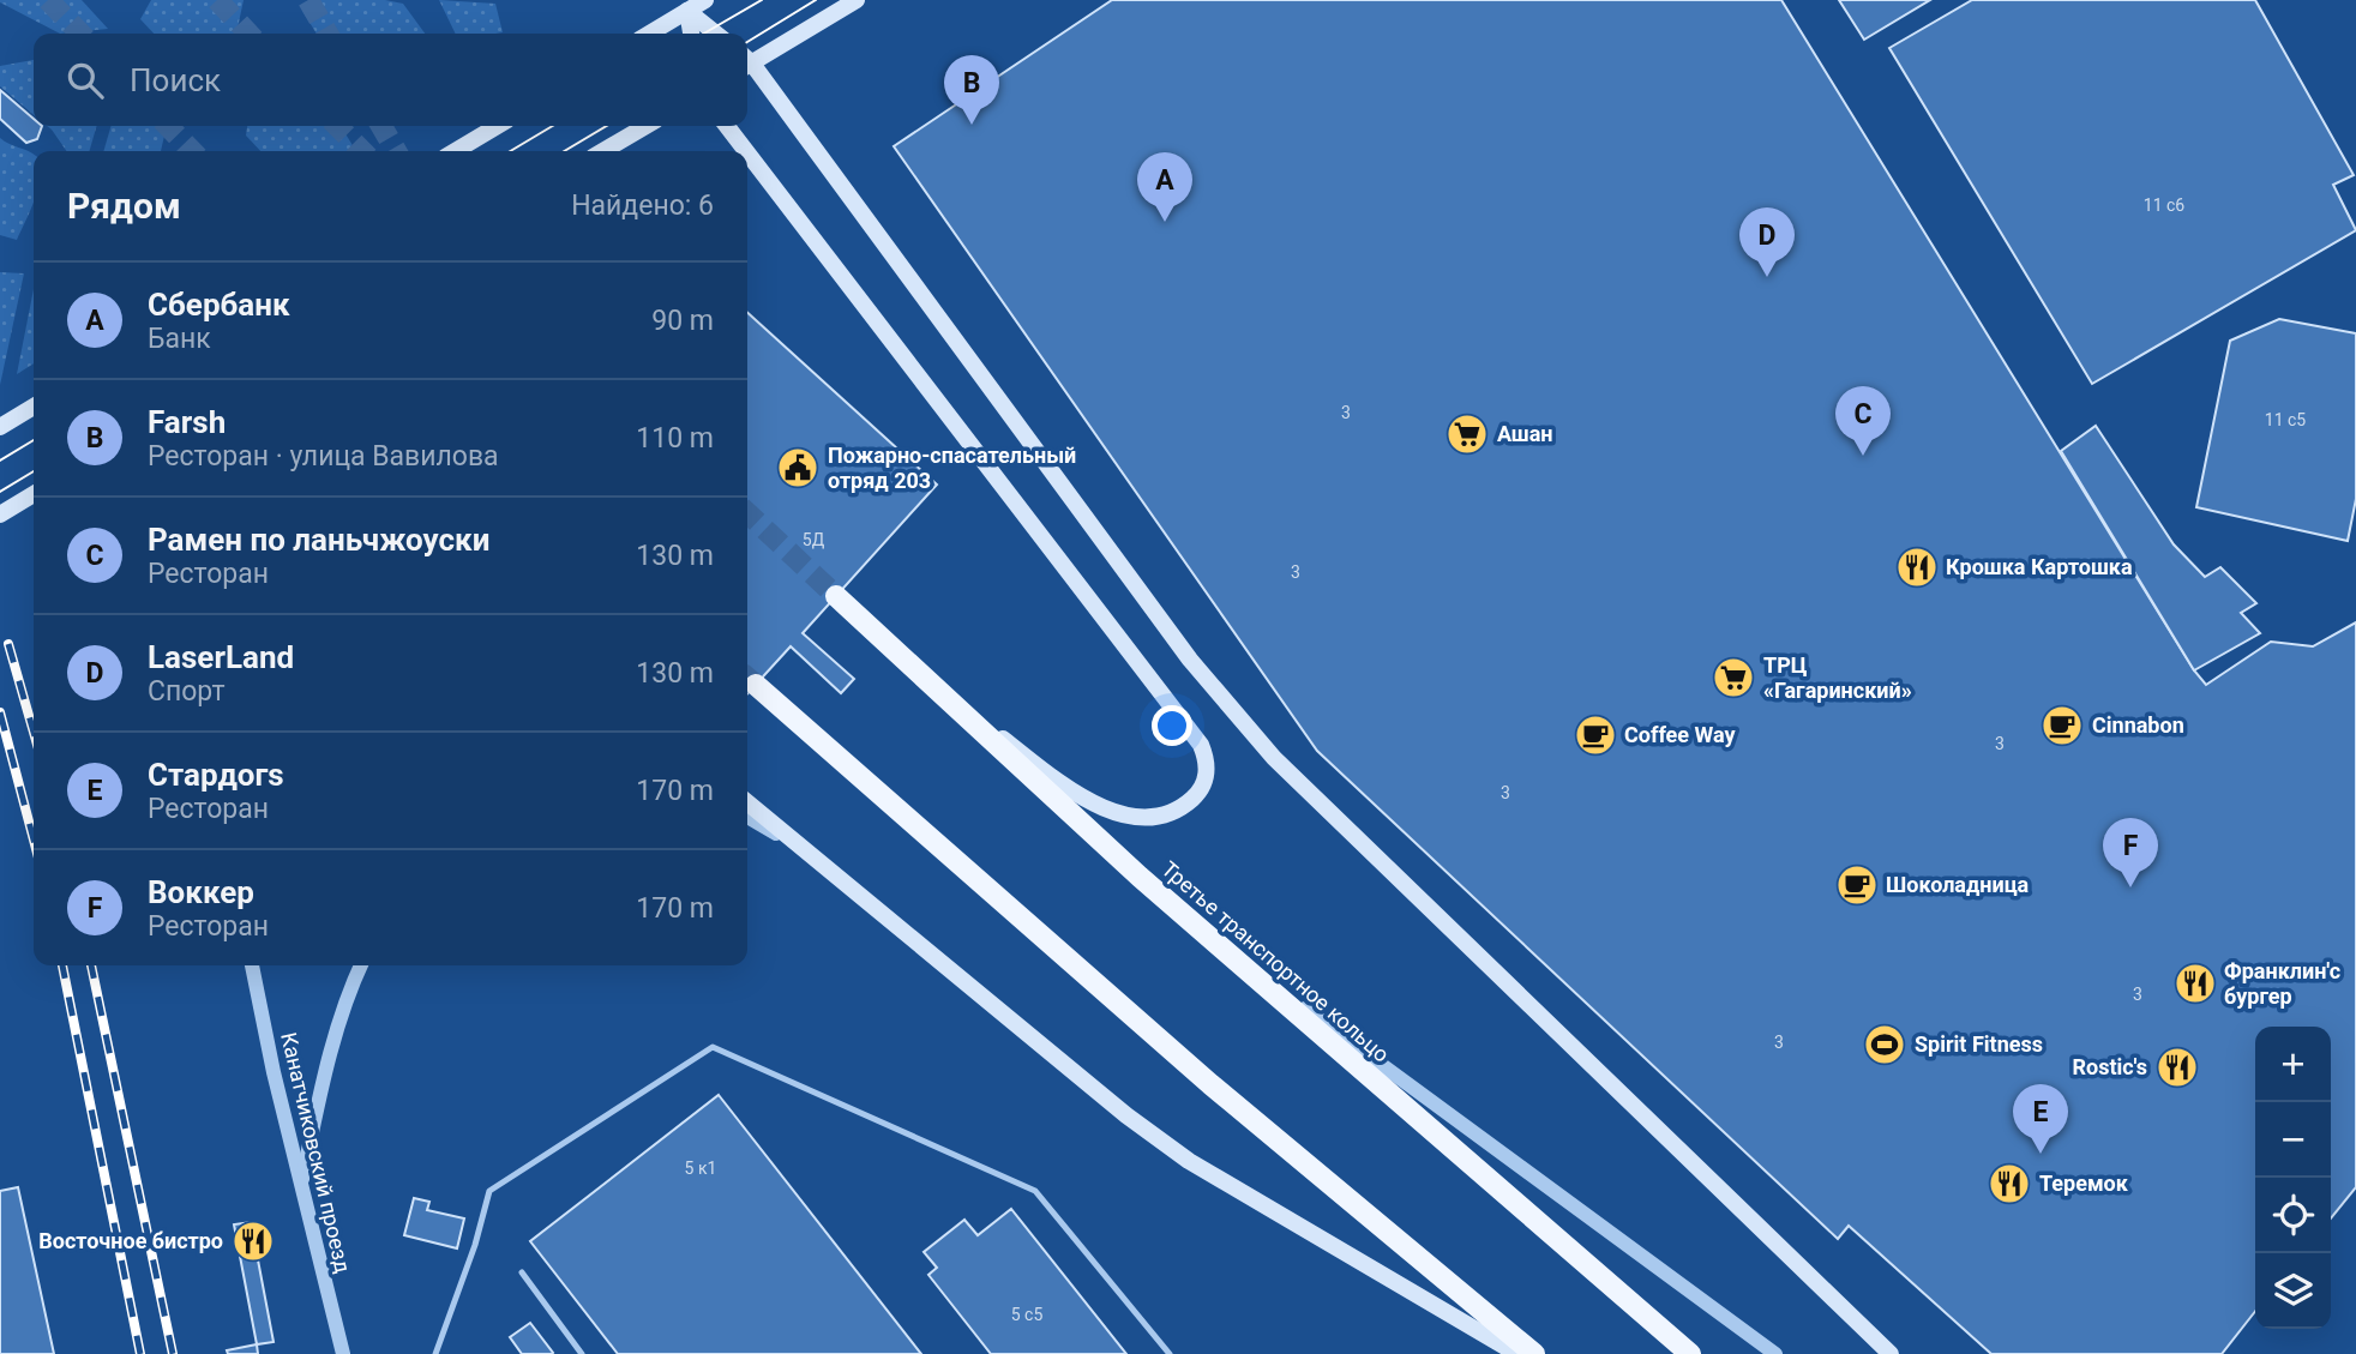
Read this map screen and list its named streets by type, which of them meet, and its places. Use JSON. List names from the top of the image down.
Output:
{
  "streets": {
    "main road": ["Третье транспортное кольцо"],
    "street": ["Канатчиковский проезд"]
  },
  "places": {
    "supermarket": ["Ашан", "ТРЦ «Гагаринский»"],
    "public building": ["Пожарно-спасательный отряд 203"],
    "restaurant": [
      "Крошка Картошка",
      "Франклин'с бургер",
      "Rostic's",
      "Теремок",
      "Восточное бистро"
    ],
    "cafe": ["Cinnabon", "Coffee Way", "Шоколадница"],
    "sports": ["Spirit Fitness"]
  },
  "house_numbers": [
    "11 с6",
    "3",
    "11 с5",
    "5Д",
    "3",
    "3",
    "3",
    "3",
    "3",
    "5 к1",
    "5 с5"
  ],
  "page": {
    "search": "Поиск",
    "pins": [
      "B",
      "A",
      "D",
      "C",
      "F",
      "E"
    ],
    "heading": ["Рядом", "Найдено: 6"],
    "list": [
      {
        "mark": "A",
        "name": "Сбербанк",
        "note": "Банк",
        "value": "90 m"
      },
      {
        "mark": "B",
        "name": "Farsh",
        "note": "Ресторан · улица Вавилова",
        "value": "110 m"
      },
      {
        "mark": "C",
        "name": "Рамен по ланьчжоуски",
        "note": "Ресторан",
        "value": "130 m"
      },
      {
        "mark": "D",
        "name": "LaserLand",
        "note": "Спорт",
        "value": "130 m"
      },
      {
        "mark": "E",
        "name": "Стардогs",
        "note": "Ресторан",
        "value": "170 m"
      },
      {
        "mark": "F",
        "name": "Воккер",
        "note": "Ресторан",
        "value": "170 m"
      }
    ],
    "map_buttons": ["+", "−"]
  }
}
